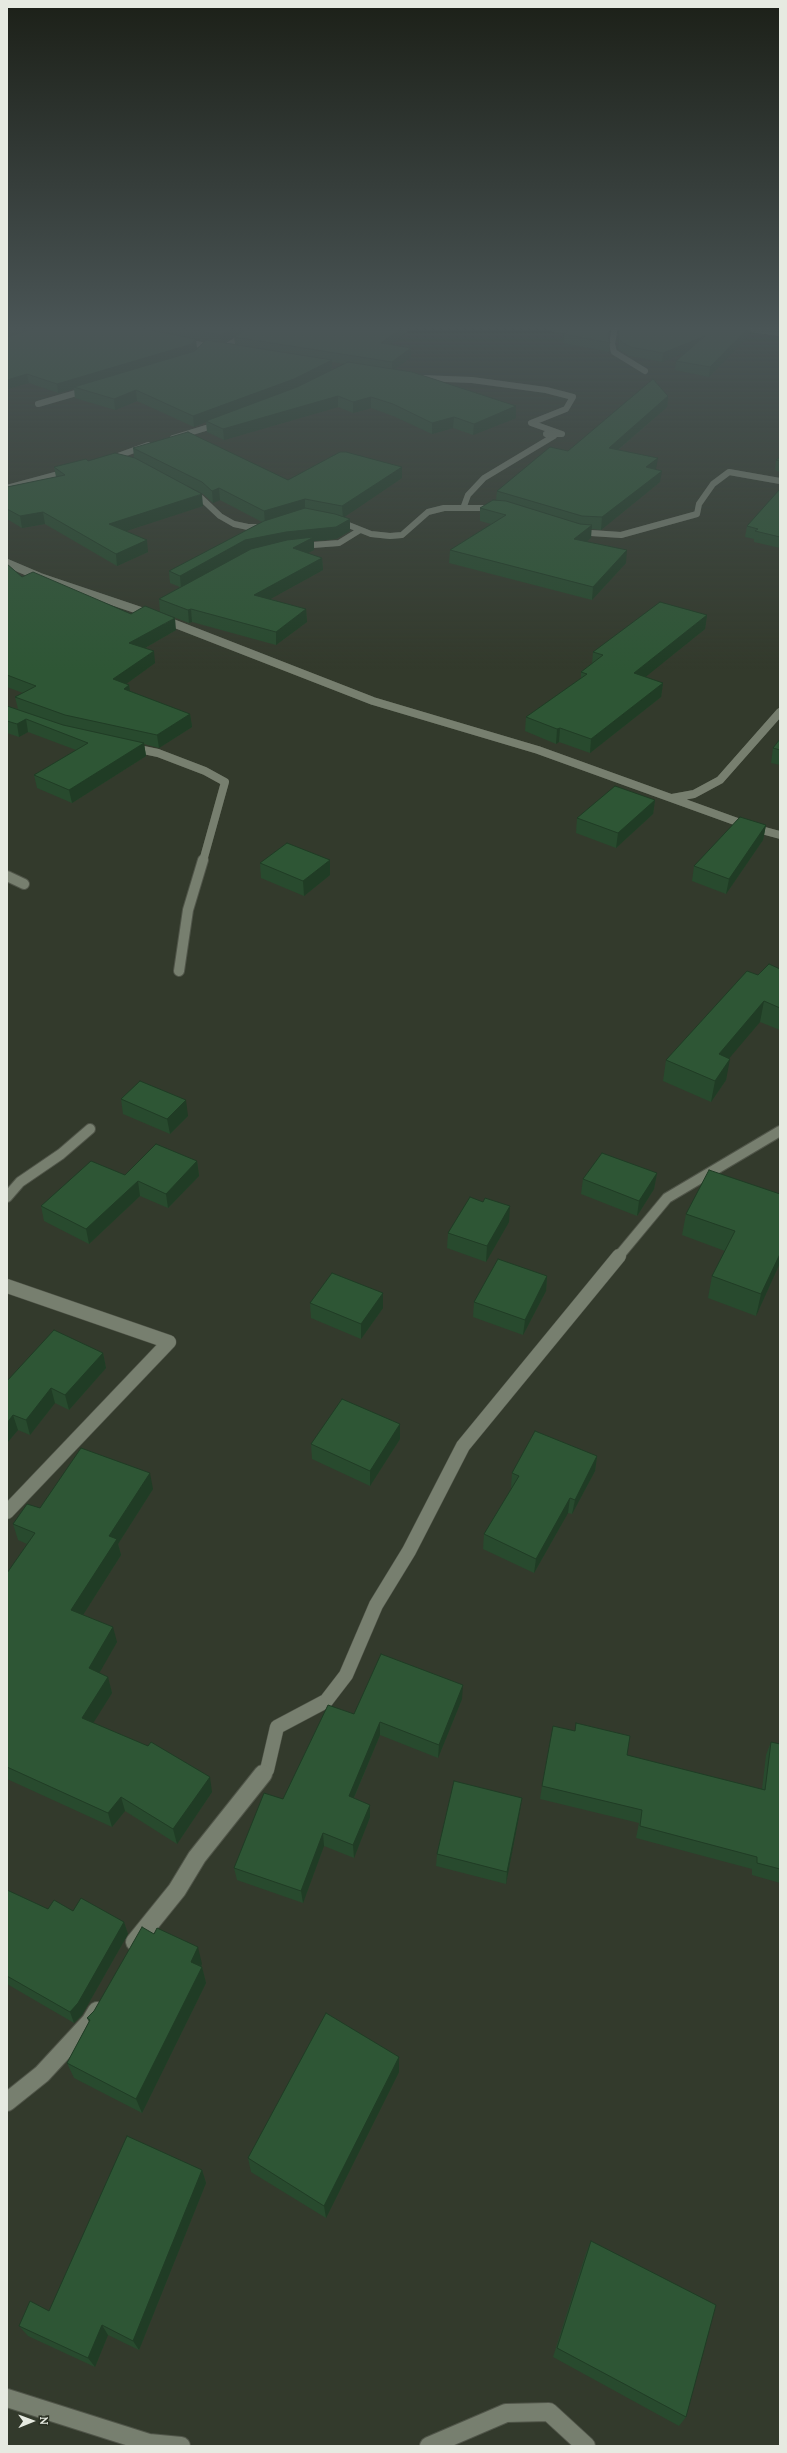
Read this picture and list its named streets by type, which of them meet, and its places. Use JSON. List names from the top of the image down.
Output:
{
  "north": "right"
}
